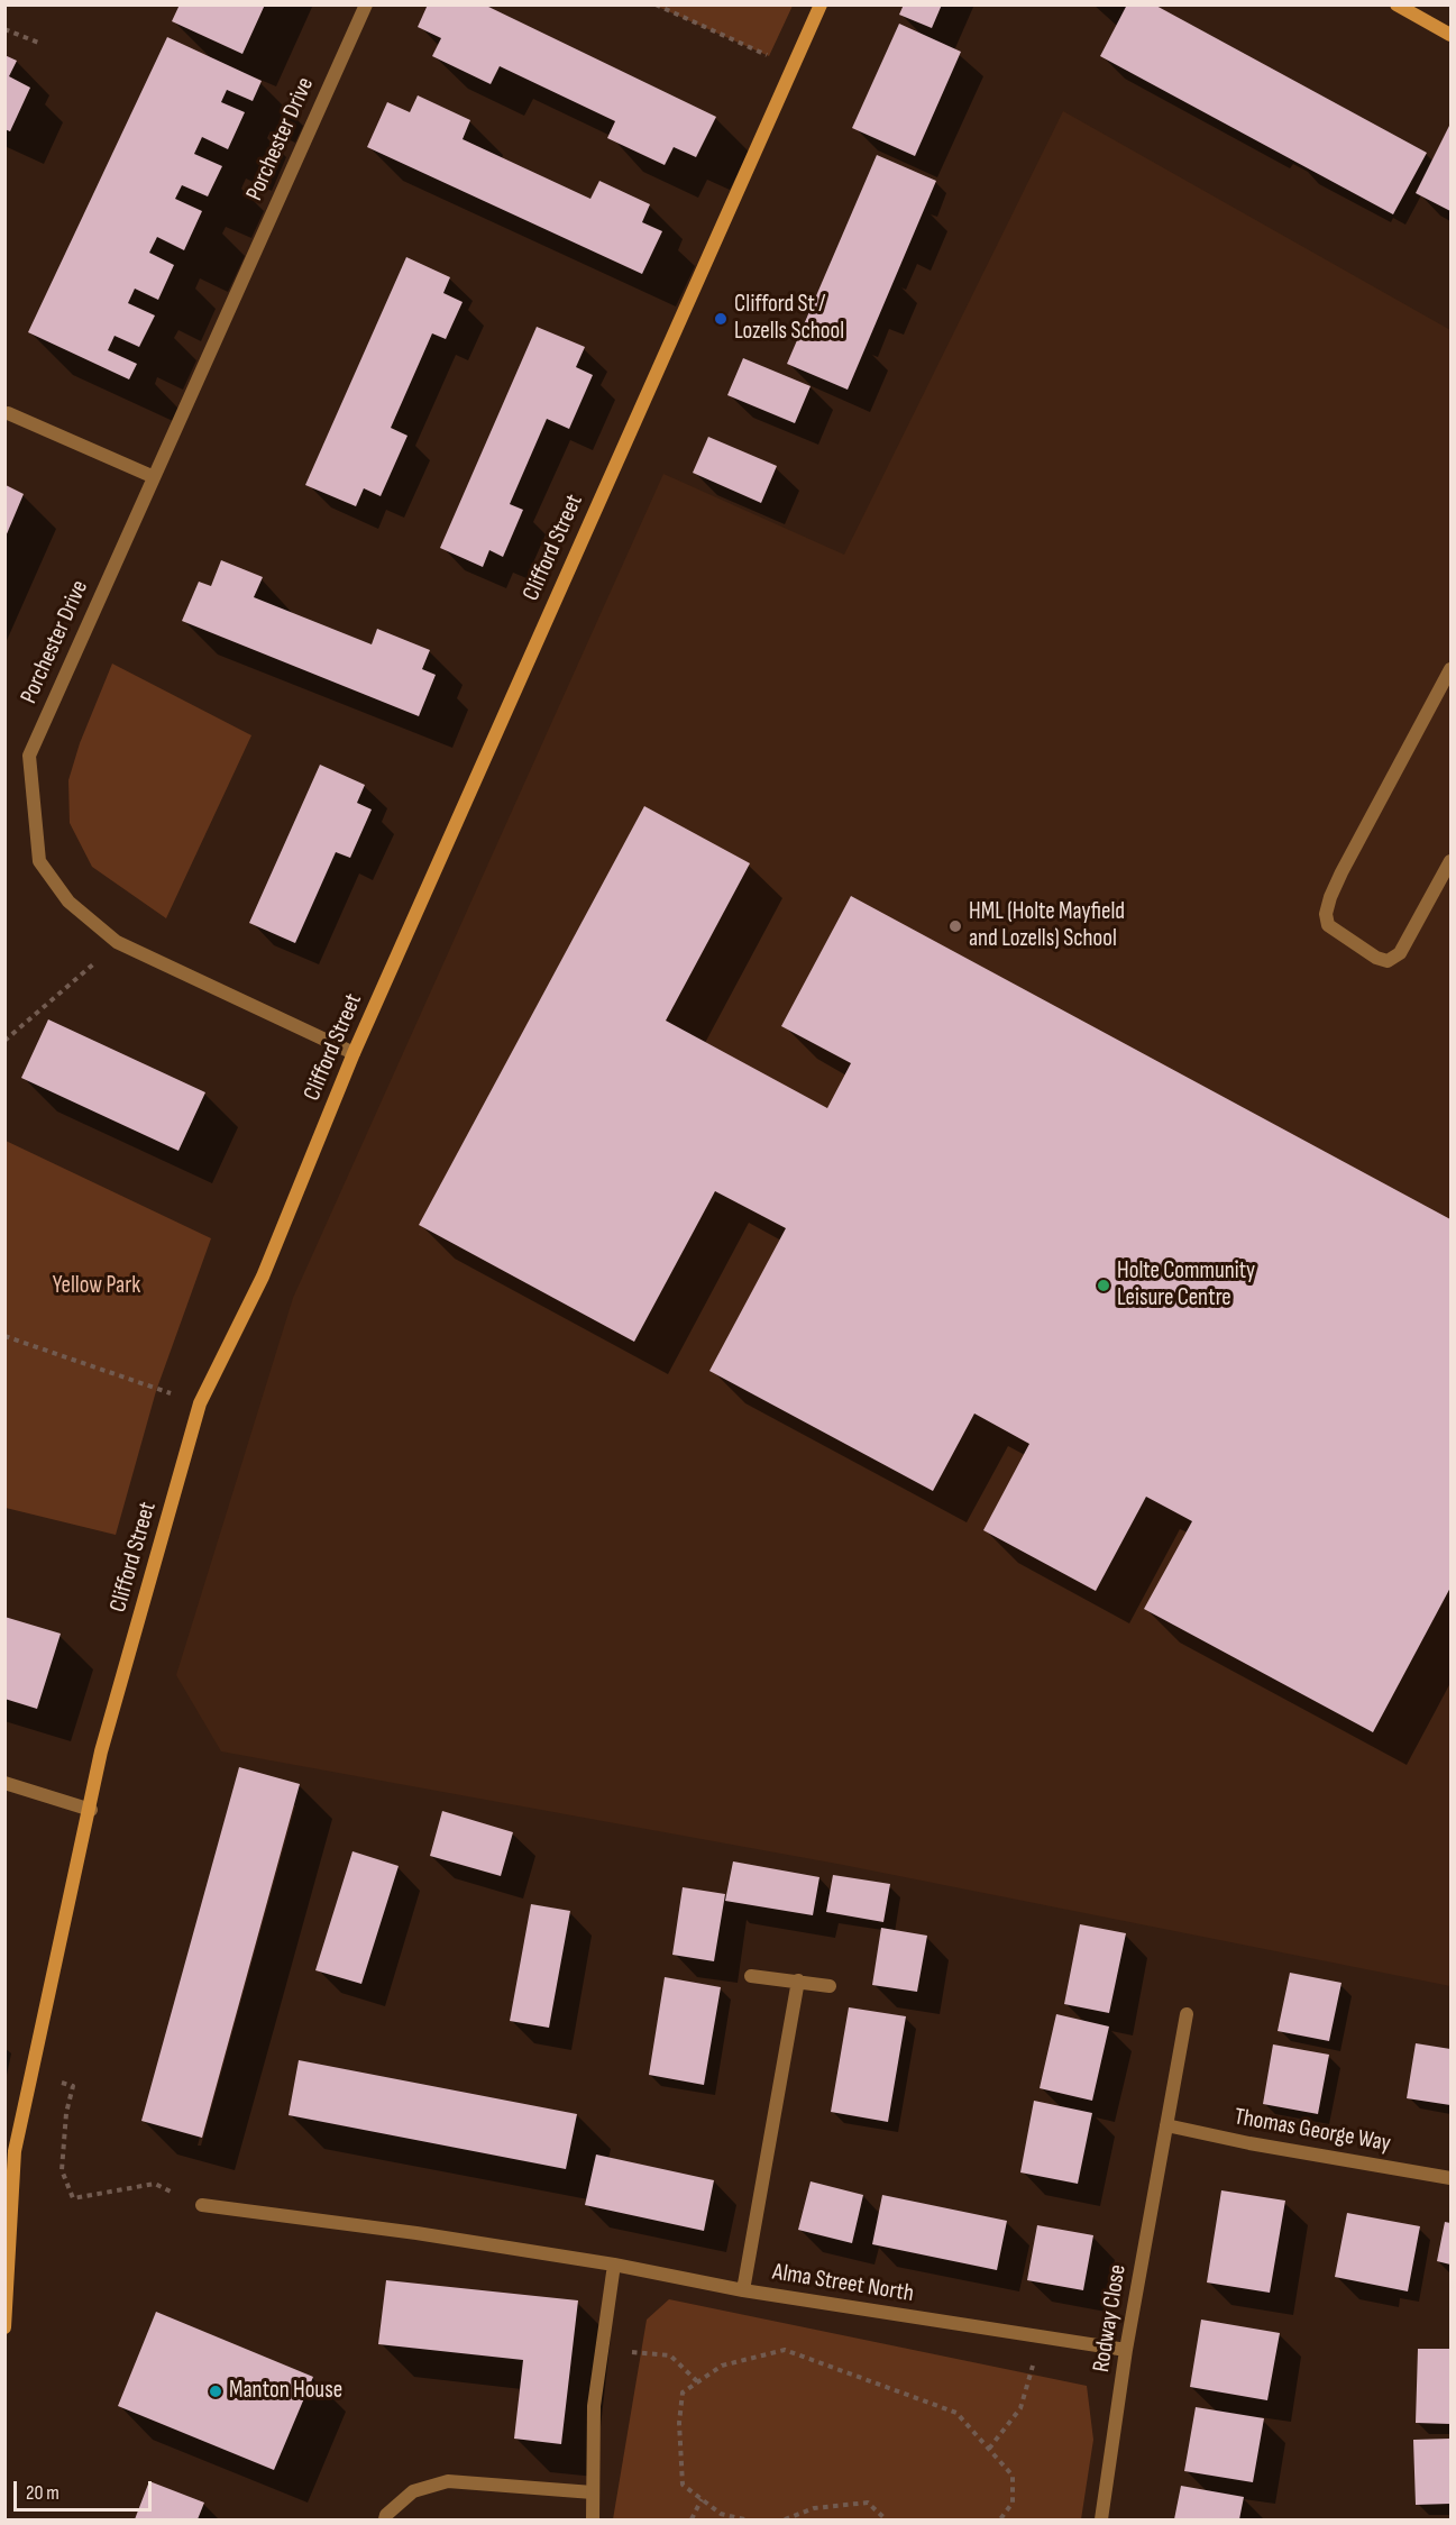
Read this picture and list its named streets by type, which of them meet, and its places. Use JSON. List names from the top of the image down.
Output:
{
  "streets": {
    "main road": ["Clifford Street"],
    "street": [
      "Porchester Drive",
      "Thomas George Way",
      "Alma Street North",
      "Rodway Close"
    ]
  },
  "crossings": [
    ["Porchester Drive", "Clifford Street"],
    ["Thomas George Way", "Rodway Close"],
    ["Alma Street North", "Rodway Close"]
  ],
  "parks": ["Yellow Park"],
  "places": [
    "Clifford St / Lozells School",
    "HML (Holte Mayfield and Lozells) School",
    "Holte Community Leisure Centre",
    "Manton House"
  ],
  "scale_bar": "20 m"
}
